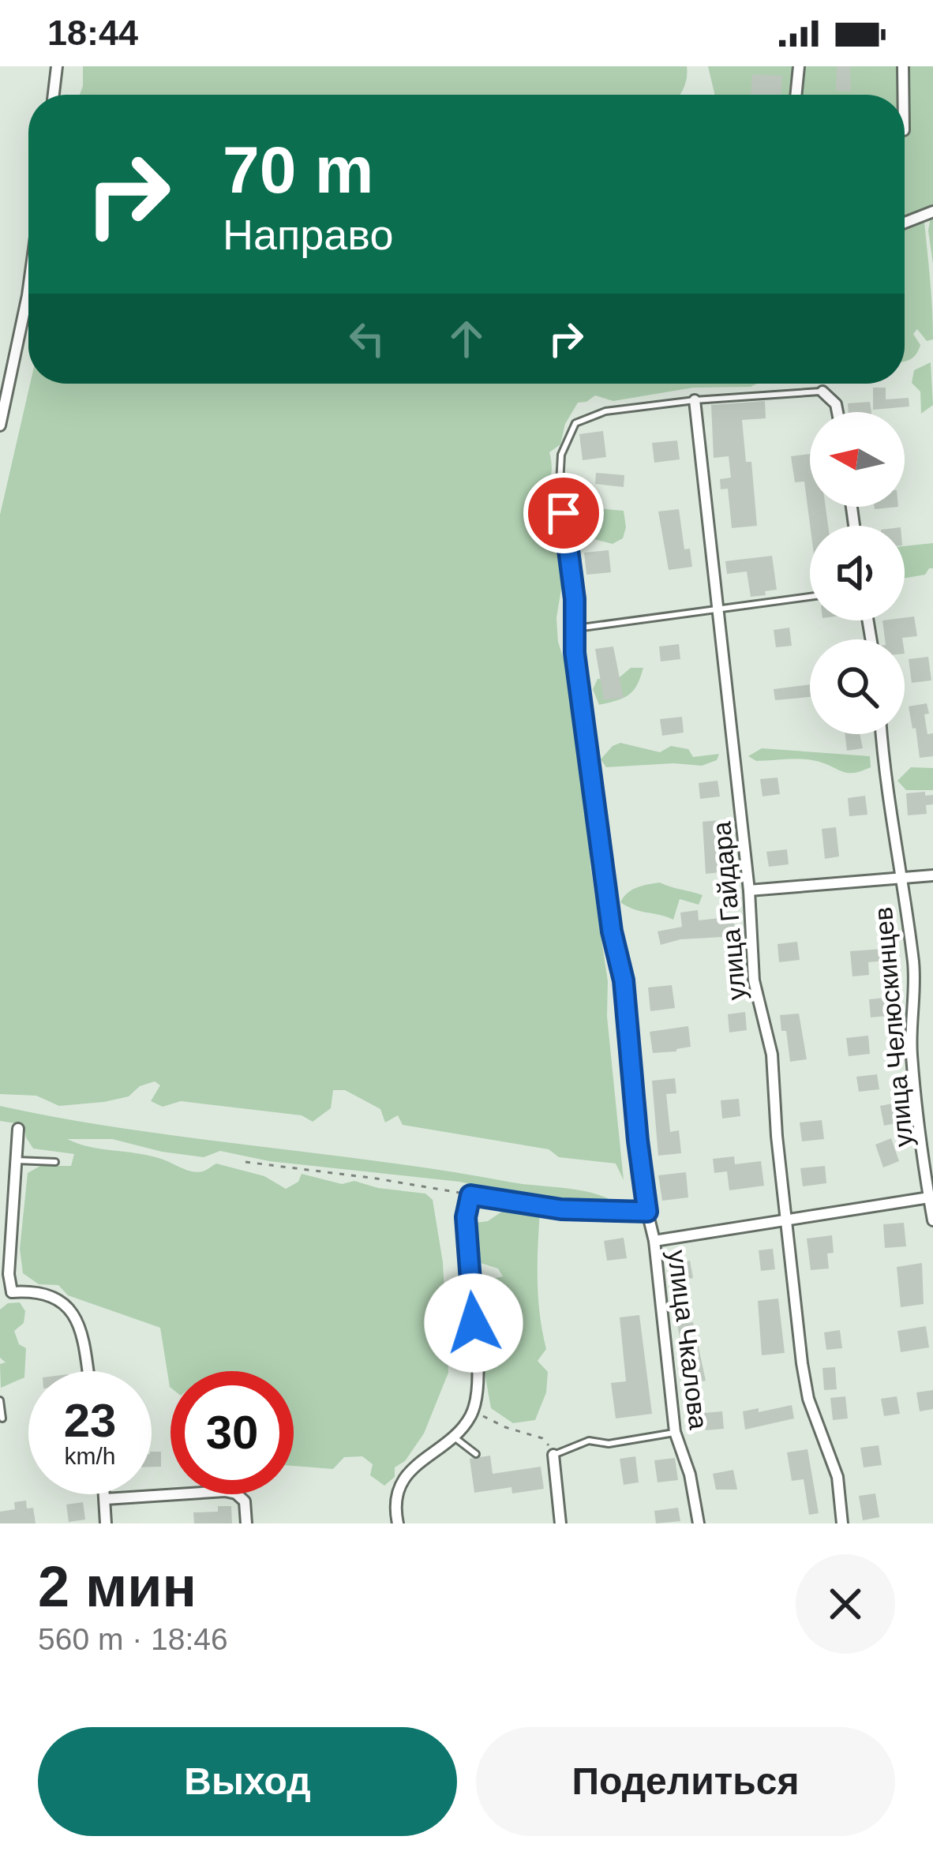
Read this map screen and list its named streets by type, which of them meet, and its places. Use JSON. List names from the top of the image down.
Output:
{
  "streets": {
    "street": ["улица Гайдара", "улица Челюскинцев", "улица Чкалова"]
  },
  "north": "left",
  "page": {
    "status": "18:44",
    "turn": ["70 m", "Направо"],
    "speed": "23 km/h",
    "limit": "30",
    "heading": ["2 мин", "560 m · 18:46"],
    "buttons": ["Выход", "Поделиться"]
  }
}
